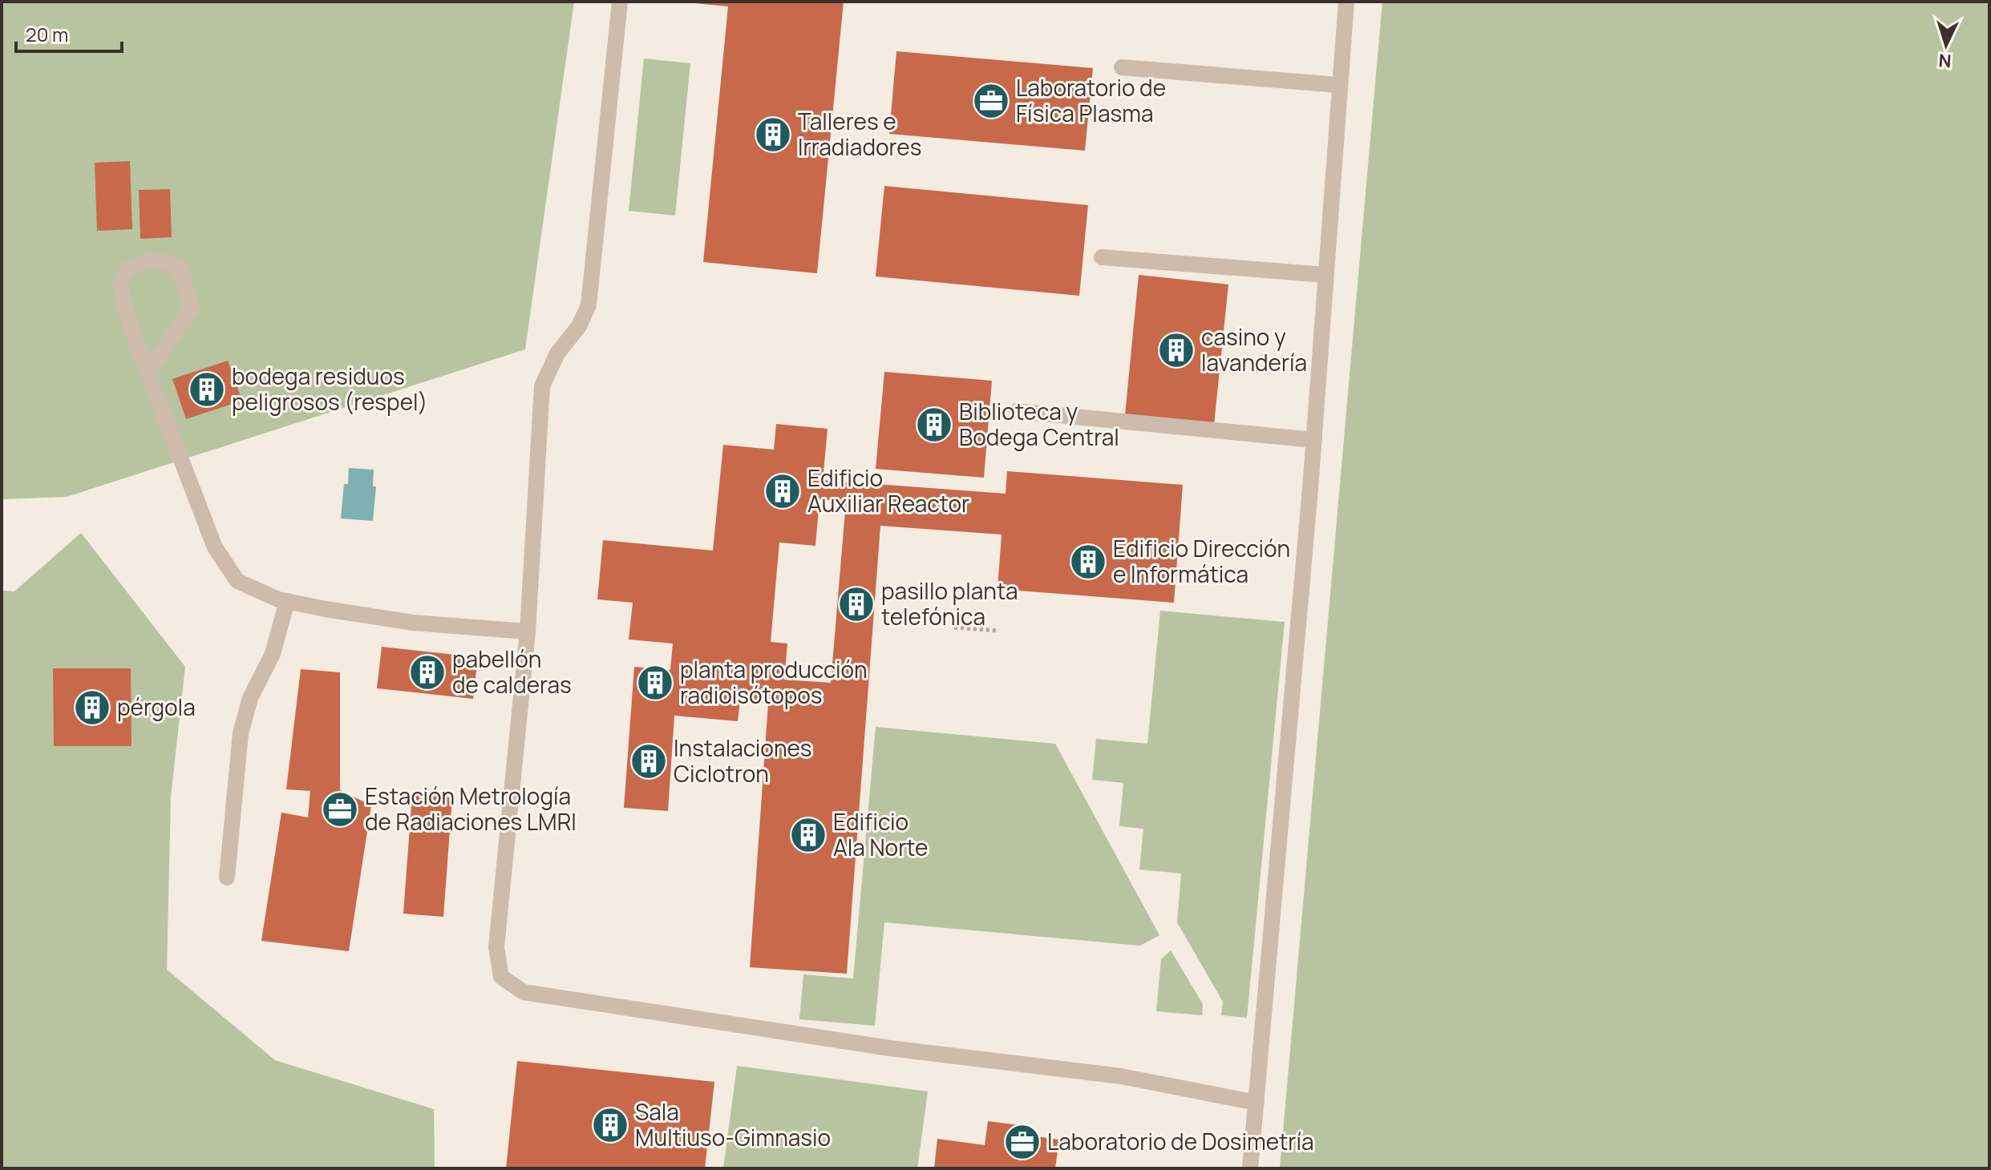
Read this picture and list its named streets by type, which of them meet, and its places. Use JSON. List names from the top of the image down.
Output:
{
  "places": {
    "office": ["Laboratorio de Física Plasma", "Estación Metrología de Radiaciones LMRI", "Laboratorio de Dosimetría"],
    "building": [
      "Talleres e Irradiadores",
      "casino y lavandería",
      "bodega residuos peligrosos (respel)",
      "Biblioteca y Bodega Central",
      "Edificio Auxiliar Reactor",
      "Edificio Dirección e Informática",
      "pasillo planta telefónica",
      "pabellón de calderas",
      "planta producción radioisótopos",
      "pérgola",
      "Instalaciones Ciclotron",
      "Edificio Ala Norte",
      "Sala Multiuso-Gimnasio"
    ]
  },
  "scale_bar": "20 m",
  "north": "bottom"
}
